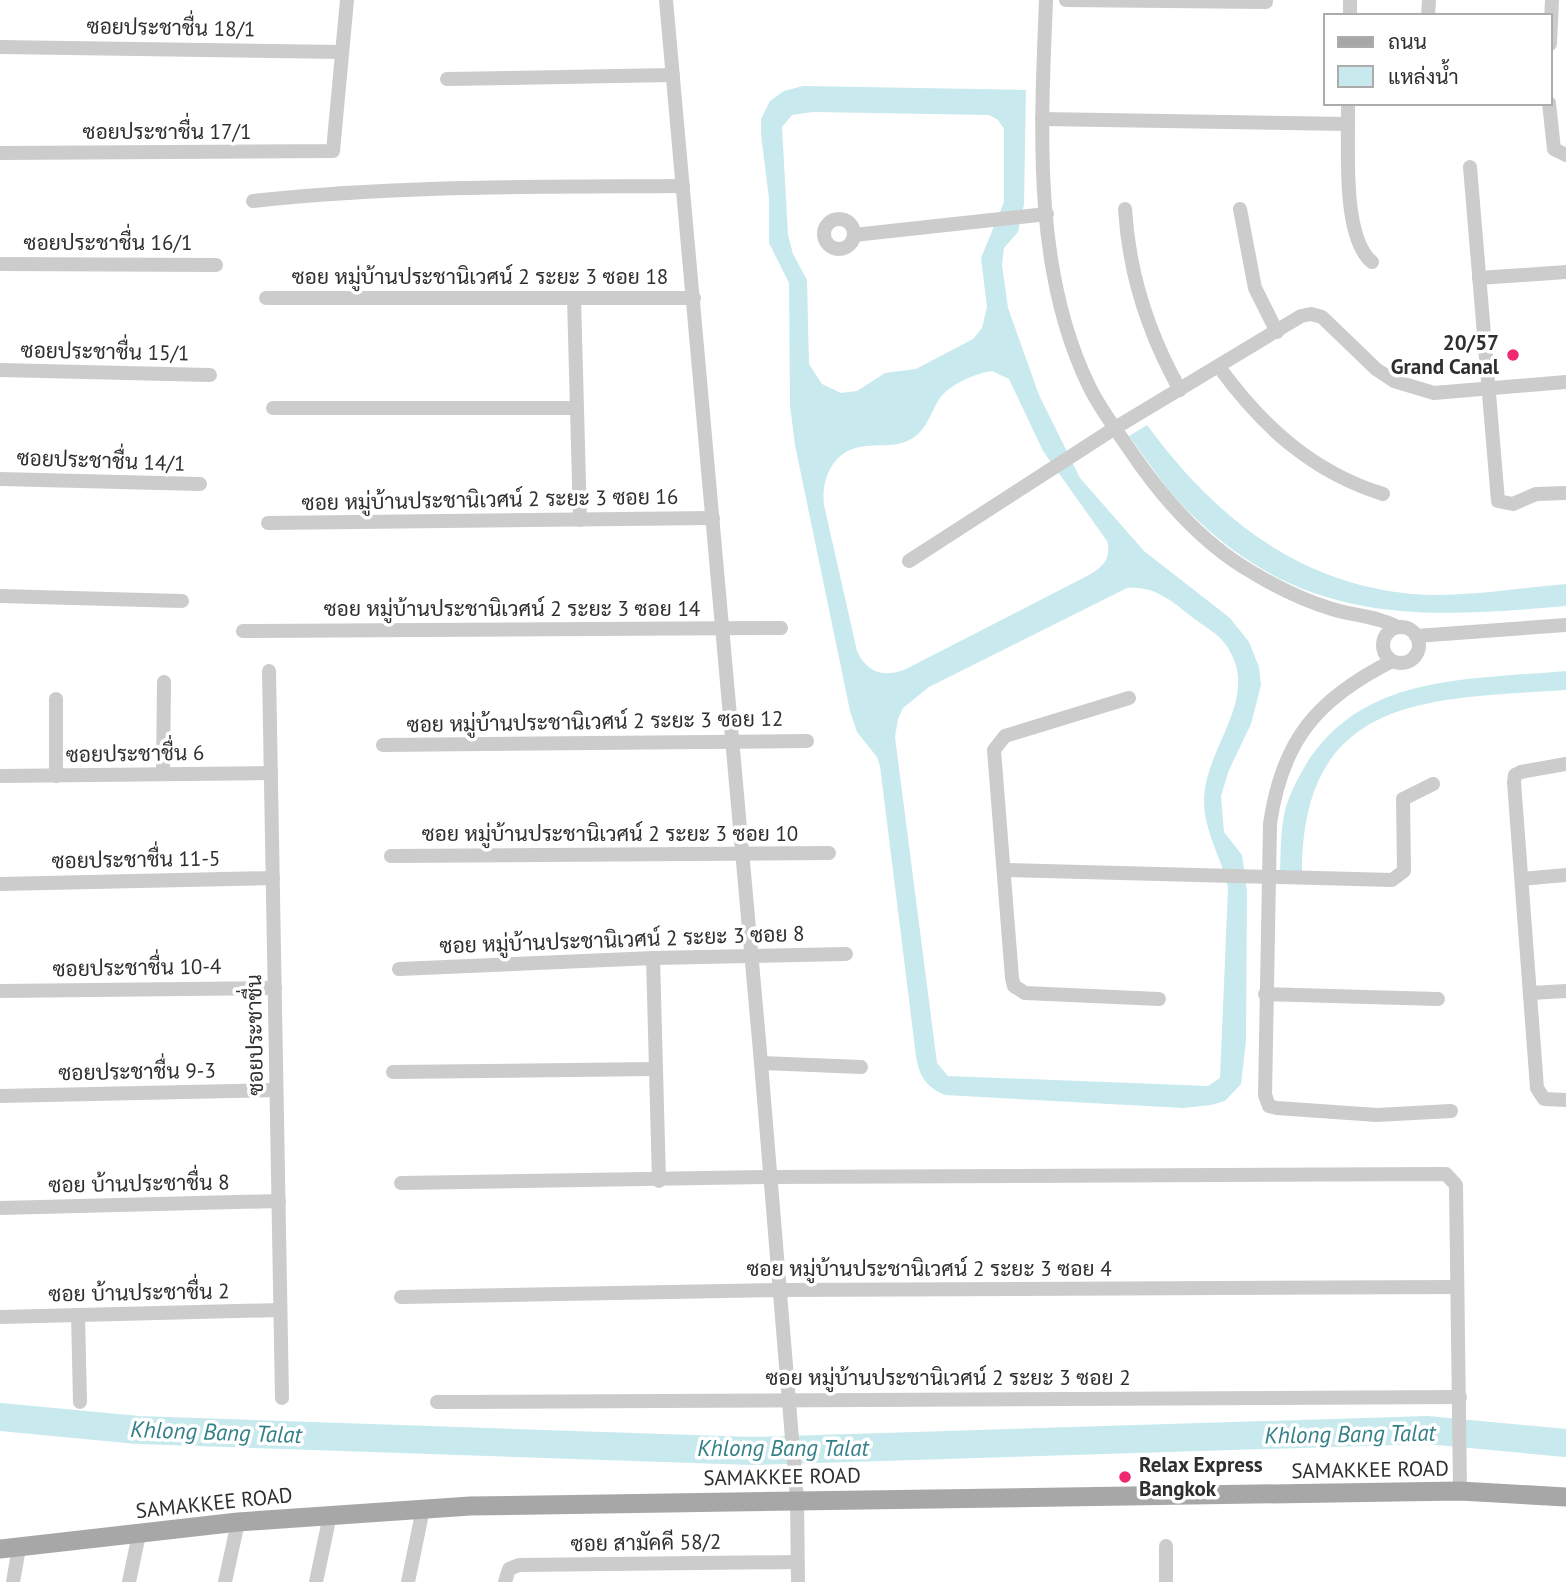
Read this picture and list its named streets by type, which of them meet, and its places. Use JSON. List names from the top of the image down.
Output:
{
  "streets": {
    "main road": ["SAMAKKEE ROAD"],
    "street": [
      "ซอยประชาชื่น 18/1",
      "ซอยประชาชื่น 17/1",
      "ซอยประชาชื่น 16/1",
      "ซอย หมู่บ้านประชานิเวศน์ 2 ระยะ 3 ซอย 18",
      "ซอยประชาชื่น 15/1",
      "ซอยประชาชื่น 14/1",
      "ซอย หมู่บ้านประชานิเวศน์ 2 ระยะ 3 ซอย 16",
      "ซอย หมู่บ้านประชานิเวศน์ 2 ระยะ 3 ซอย 14",
      "ซอย หมู่บ้านประชานิเวศน์ 2 ระยะ 3 ซอย 12",
      "ซอยประชาชื่น 6",
      "ซอย หมู่บ้านประชานิเวศน์ 2 ระยะ 3 ซอย 10",
      "ซอยประชาชื่น 11-5",
      "ซอย หมู่บ้านประชานิเวศน์ 2 ระยะ 3 ซอย 8",
      "ซอยประชาชื่น 10-4",
      "ซอยประชาชื่น",
      "ซอยประชาชื่น 9-3",
      "ซอย บ้านประชาชื่น 8",
      "ซอย หมู่บ้านประชานิเวศน์ 2 ระยะ 3 ซอย 4",
      "ซอย บ้านประชาชื่น 2",
      "ซอย หมู่บ้านประชานิเวศน์ 2 ระยะ 3 ซอย 2",
      "ซอย สามัคคี 58/2"
    ]
  },
  "crossings": [
    ["ซอยประชาชื่น 18/1", "ซอยประชาชื่น 17/1"],
    ["ซอยประชาชื่น 6", "ซอยประชาชื่น"],
    ["ซอยประชาชื่น 11-5", "ซอยประชาชื่น"],
    ["ซอยประชาชื่น 10-4", "ซอยประชาชื่น"],
    ["ซอยประชาชื่น", "ซอยประชาชื่น 9-3"],
    ["ซอยประชาชื่น", "ซอย บ้านประชาชื่น 8"],
    ["ซอยประชาชื่น", "ซอย บ้านประชาชื่น 2"]
  ],
  "water": ["Khlong Bang Talat"],
  "places": ["20/57 Grand Canal", "Relax Express Bangkok"],
  "legend": ["ถนน", "แหล่งน้ำ"]
}
